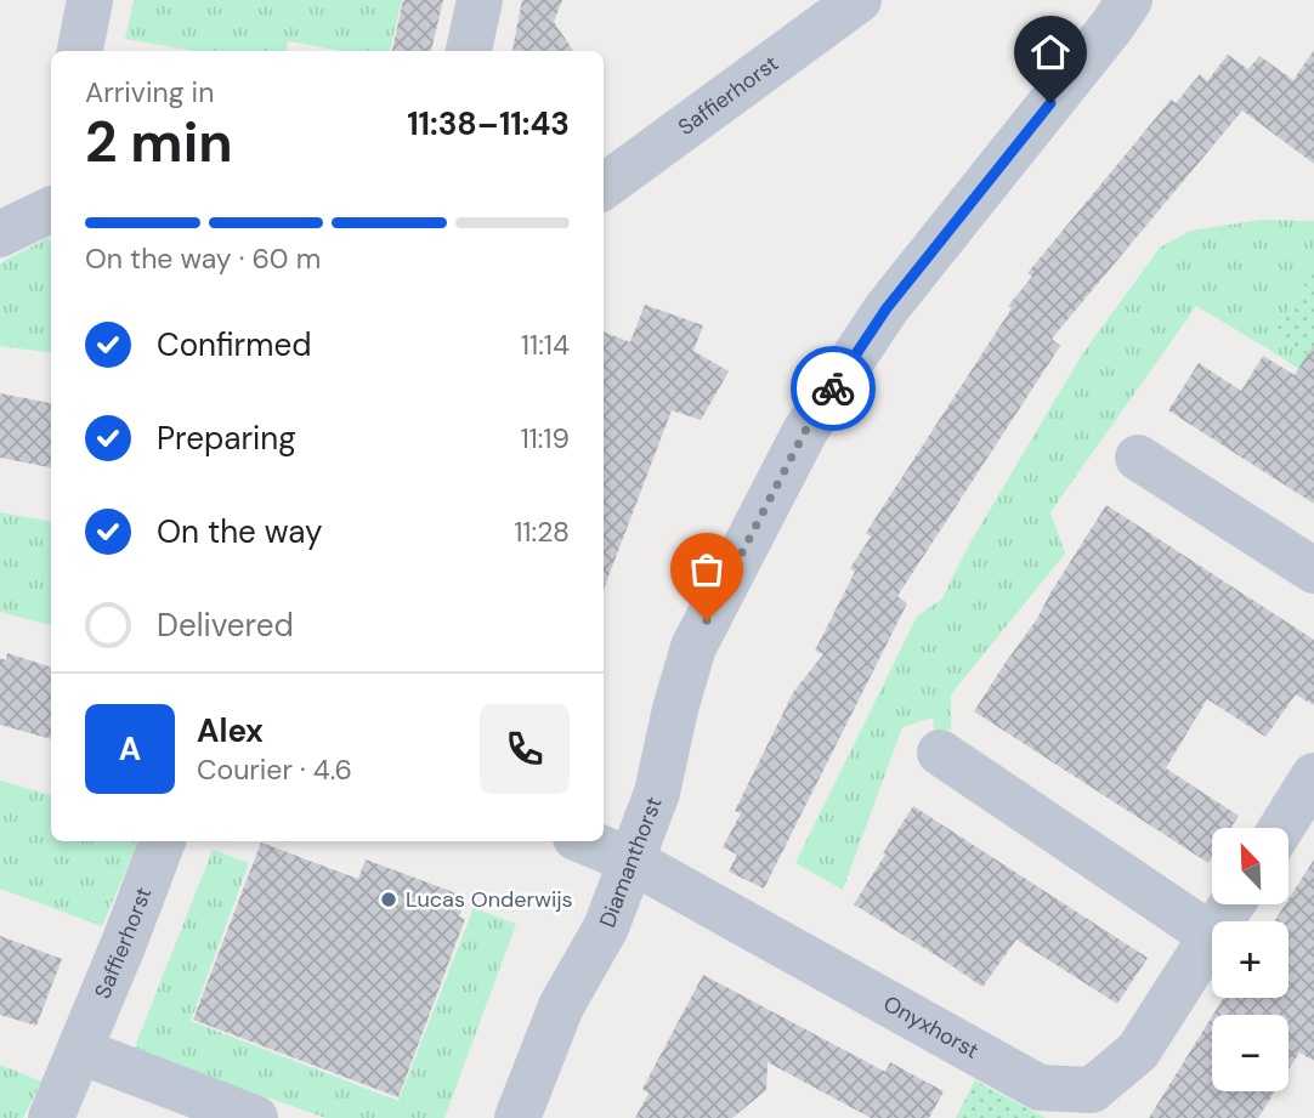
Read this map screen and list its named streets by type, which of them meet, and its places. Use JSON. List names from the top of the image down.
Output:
{
  "streets": {
    "street": ["Saffierhorst", "Diamanthorst", "Onyxhorst"]
  },
  "crossings": [
    ["Diamanthorst", "Onyxhorst"]
  ],
  "places": ["Lucas Onderwijs"],
  "north": "top left",
  "page": {
    "heading": ["2 min", "Arriving in", "11:38–11:43"],
    "panel": ["Alex", "Courier · 4.6"],
    "bar": "On the way · 60 m",
    "list": [
      ["Confirmed", "11:14"],
      ["Preparing", "11:19"],
      ["On the way", "11:28"],
      "Delivered"
    ],
    "round": "A",
    "map_buttons": ["+", "−"]
  }
}
